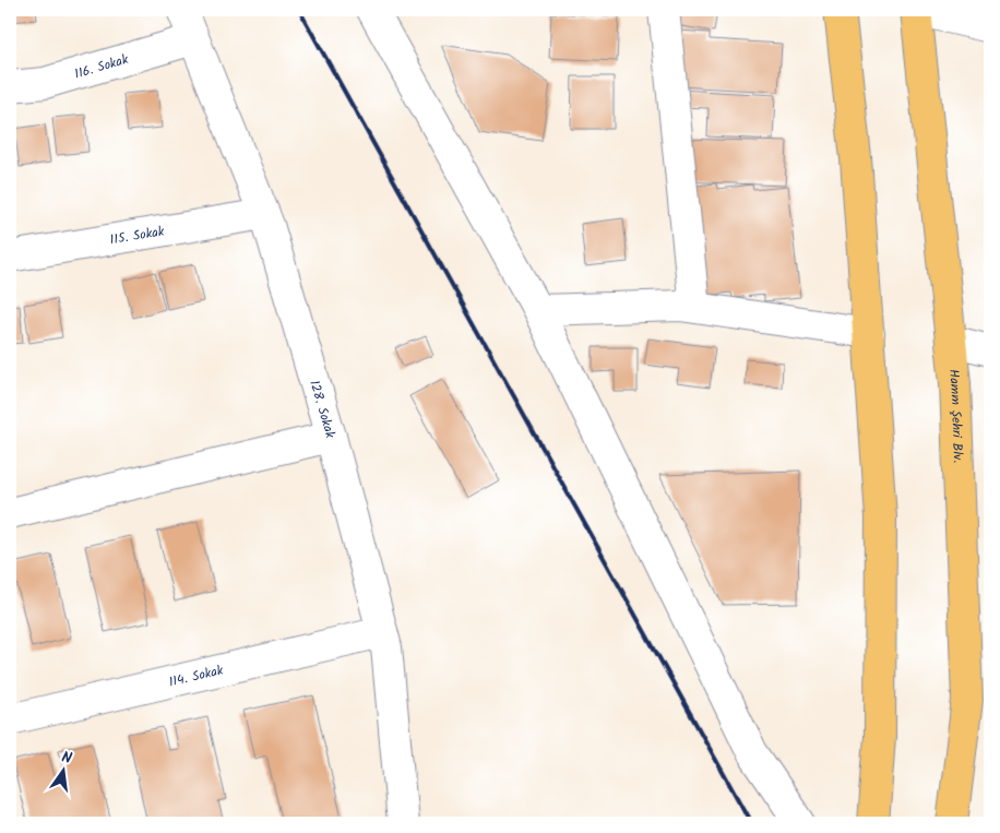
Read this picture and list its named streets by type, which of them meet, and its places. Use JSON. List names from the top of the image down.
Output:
{
  "streets": {
    "main road": ["Hamm Şehri Blv."],
    "street": [
      "116. Sokak",
      "115. Sokak",
      "128. Sokak",
      "114. Sokak"
    ]
  },
  "crossings": [
    ["116. Sokak", "128. Sokak"],
    ["115. Sokak", "128. Sokak"],
    ["128. Sokak", "114. Sokak"]
  ],
  "north": "top"
}
